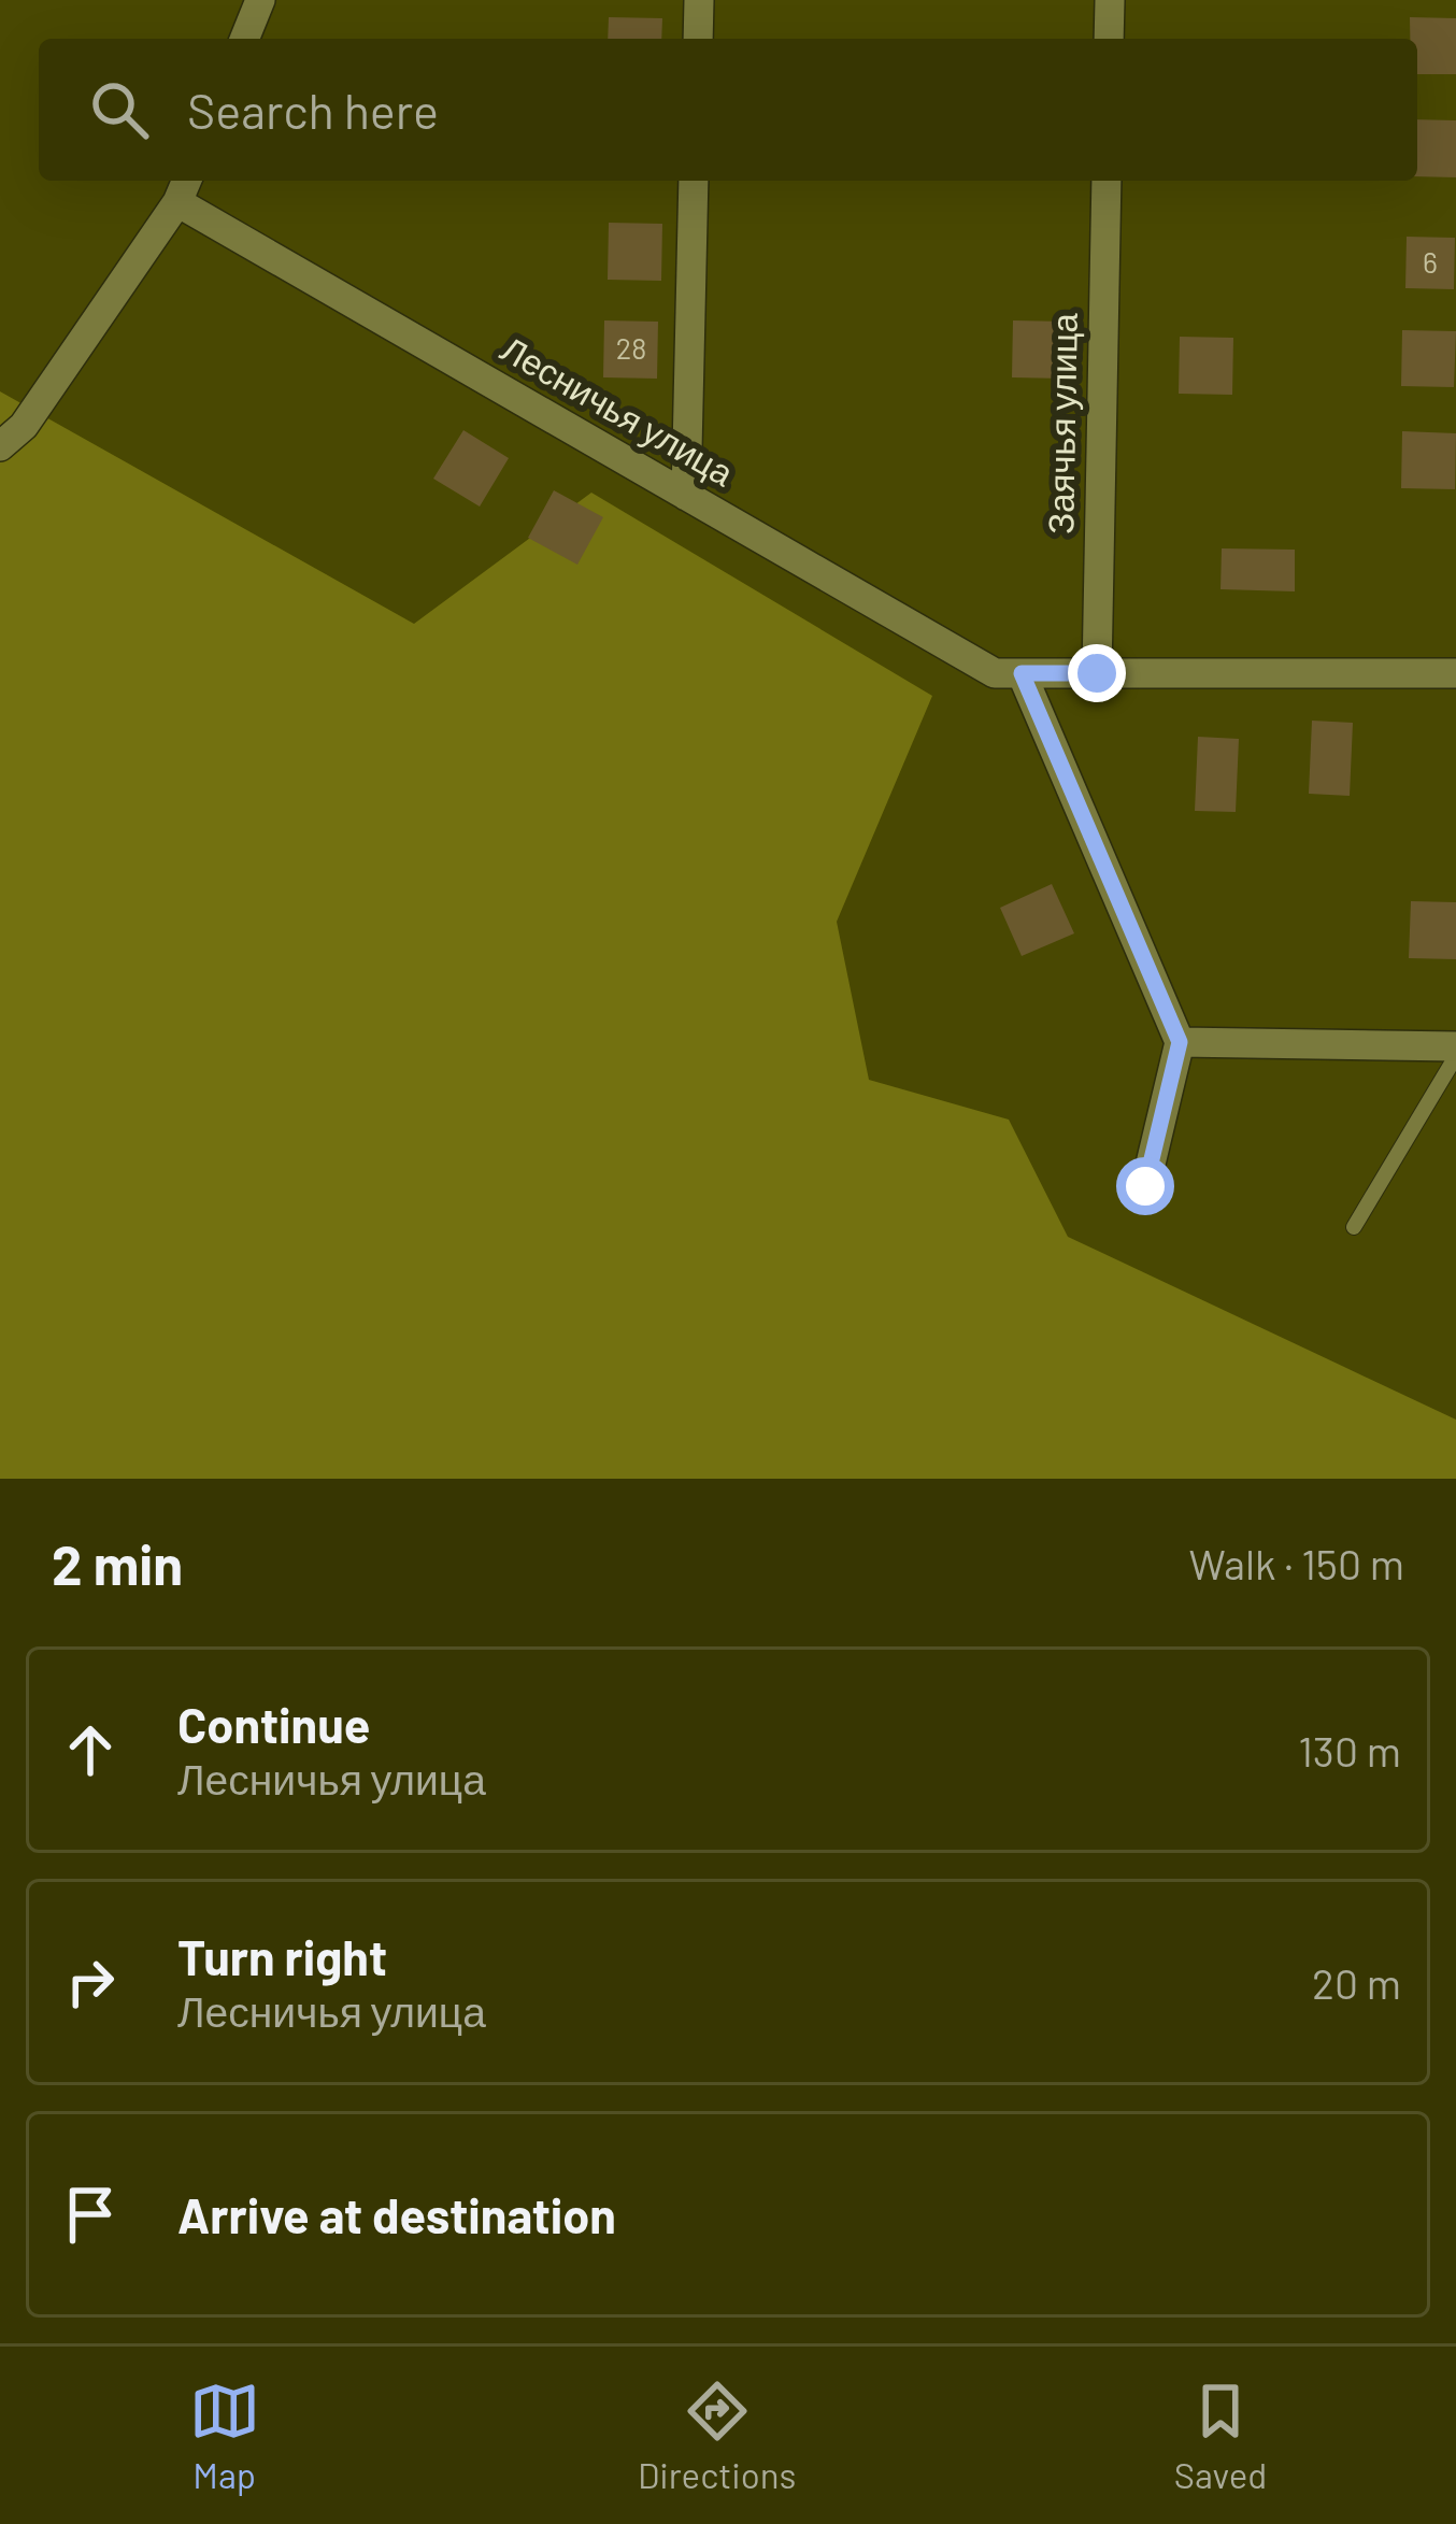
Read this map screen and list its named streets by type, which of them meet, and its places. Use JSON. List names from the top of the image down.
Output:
{
  "streets": {
    "street": ["Лесничья улица", "Заячья улица"]
  },
  "crossings": [
    ["Лесничья улица", "Заячья улица"]
  ],
  "house_numbers": ["6", "28"],
  "page": {
    "search": "Search here",
    "heading": ["2 min", "Walk · 150 m"],
    "list": [
      ["Continue", "Лесничья улица", "130 m"],
      ["Turn right", "Лесничья улица", "20 m"],
      "Arrive at destination"
    ],
    "nav": ["Map", "Directions", "Saved"]
  }
}
